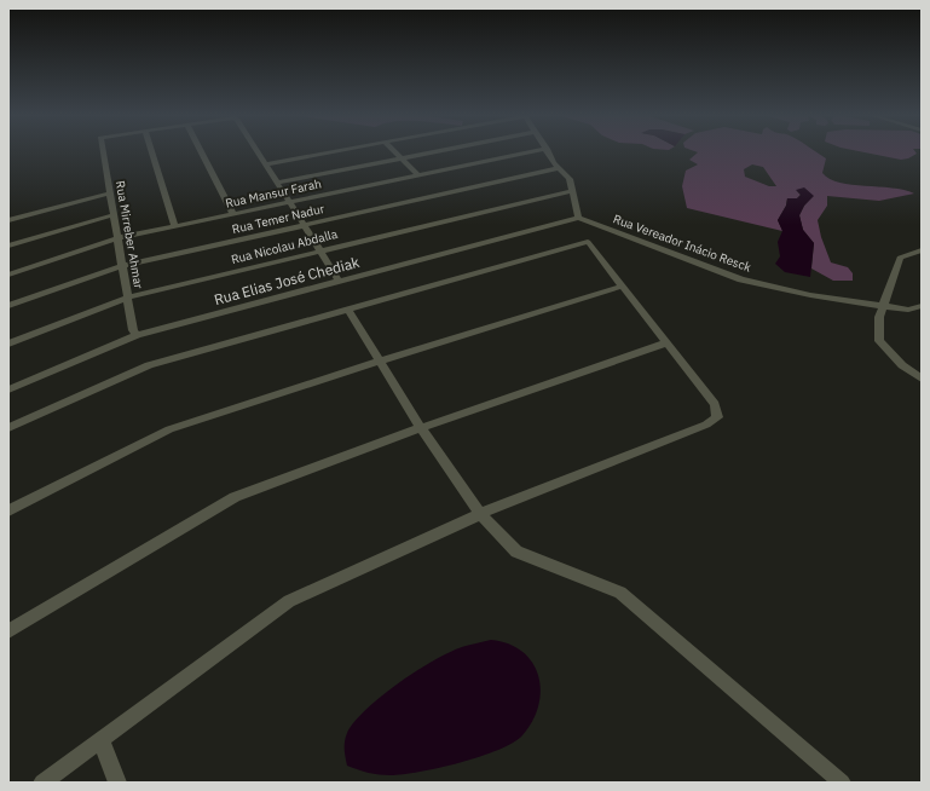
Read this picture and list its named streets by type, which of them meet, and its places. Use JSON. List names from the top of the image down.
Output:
{
  "streets": {
    "street": [
      "Rua Mansur Farah",
      "Rua Temer Nadur",
      "Rua Mirreber Ahmar",
      "Rua Vereador Inácio Resck",
      "Rua Nicolau Abdalla",
      "Rua Elias José Chediak"
    ]
  },
  "crossings": [
    ["Rua Mansur Farah", "Rua Mirreber Ahmar"],
    ["Rua Temer Nadur", "Rua Mirreber Ahmar"],
    ["Rua Mirreber Ahmar", "Rua Nicolau Abdalla"],
    ["Rua Mirreber Ahmar", "Rua Elias José Chediak"],
    ["Rua Vereador Inácio Resck", "Rua Elias José Chediak"]
  ]
}
